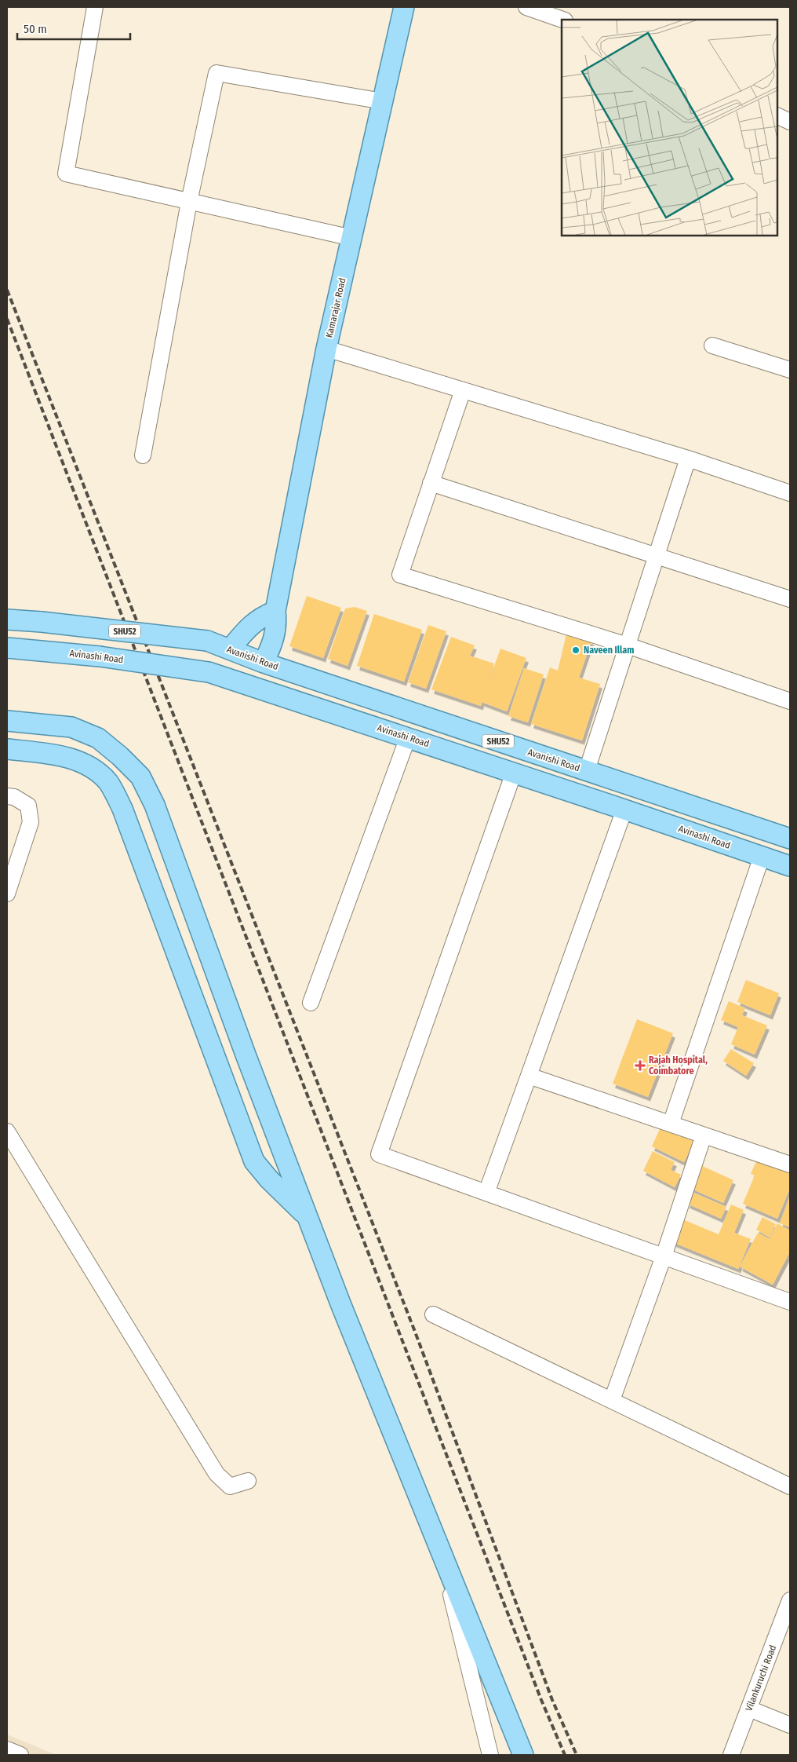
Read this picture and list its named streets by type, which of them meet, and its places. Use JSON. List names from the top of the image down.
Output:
{
  "streets": {
    "main road": [
      "Kamarajar Road",
      "SHU52",
      "Avinashi Road",
      "Avanishi Road"
    ],
    "street": ["Vilankuruchi Road"]
  },
  "crossings": [
    ["Kamarajar Road", "Avanishi Road"]
  ],
  "places": {
    "other": ["Naveen Illam"],
    "health": ["Rajah Hospital, Coimbatore"]
  },
  "scale_bar": "50 m"
}
